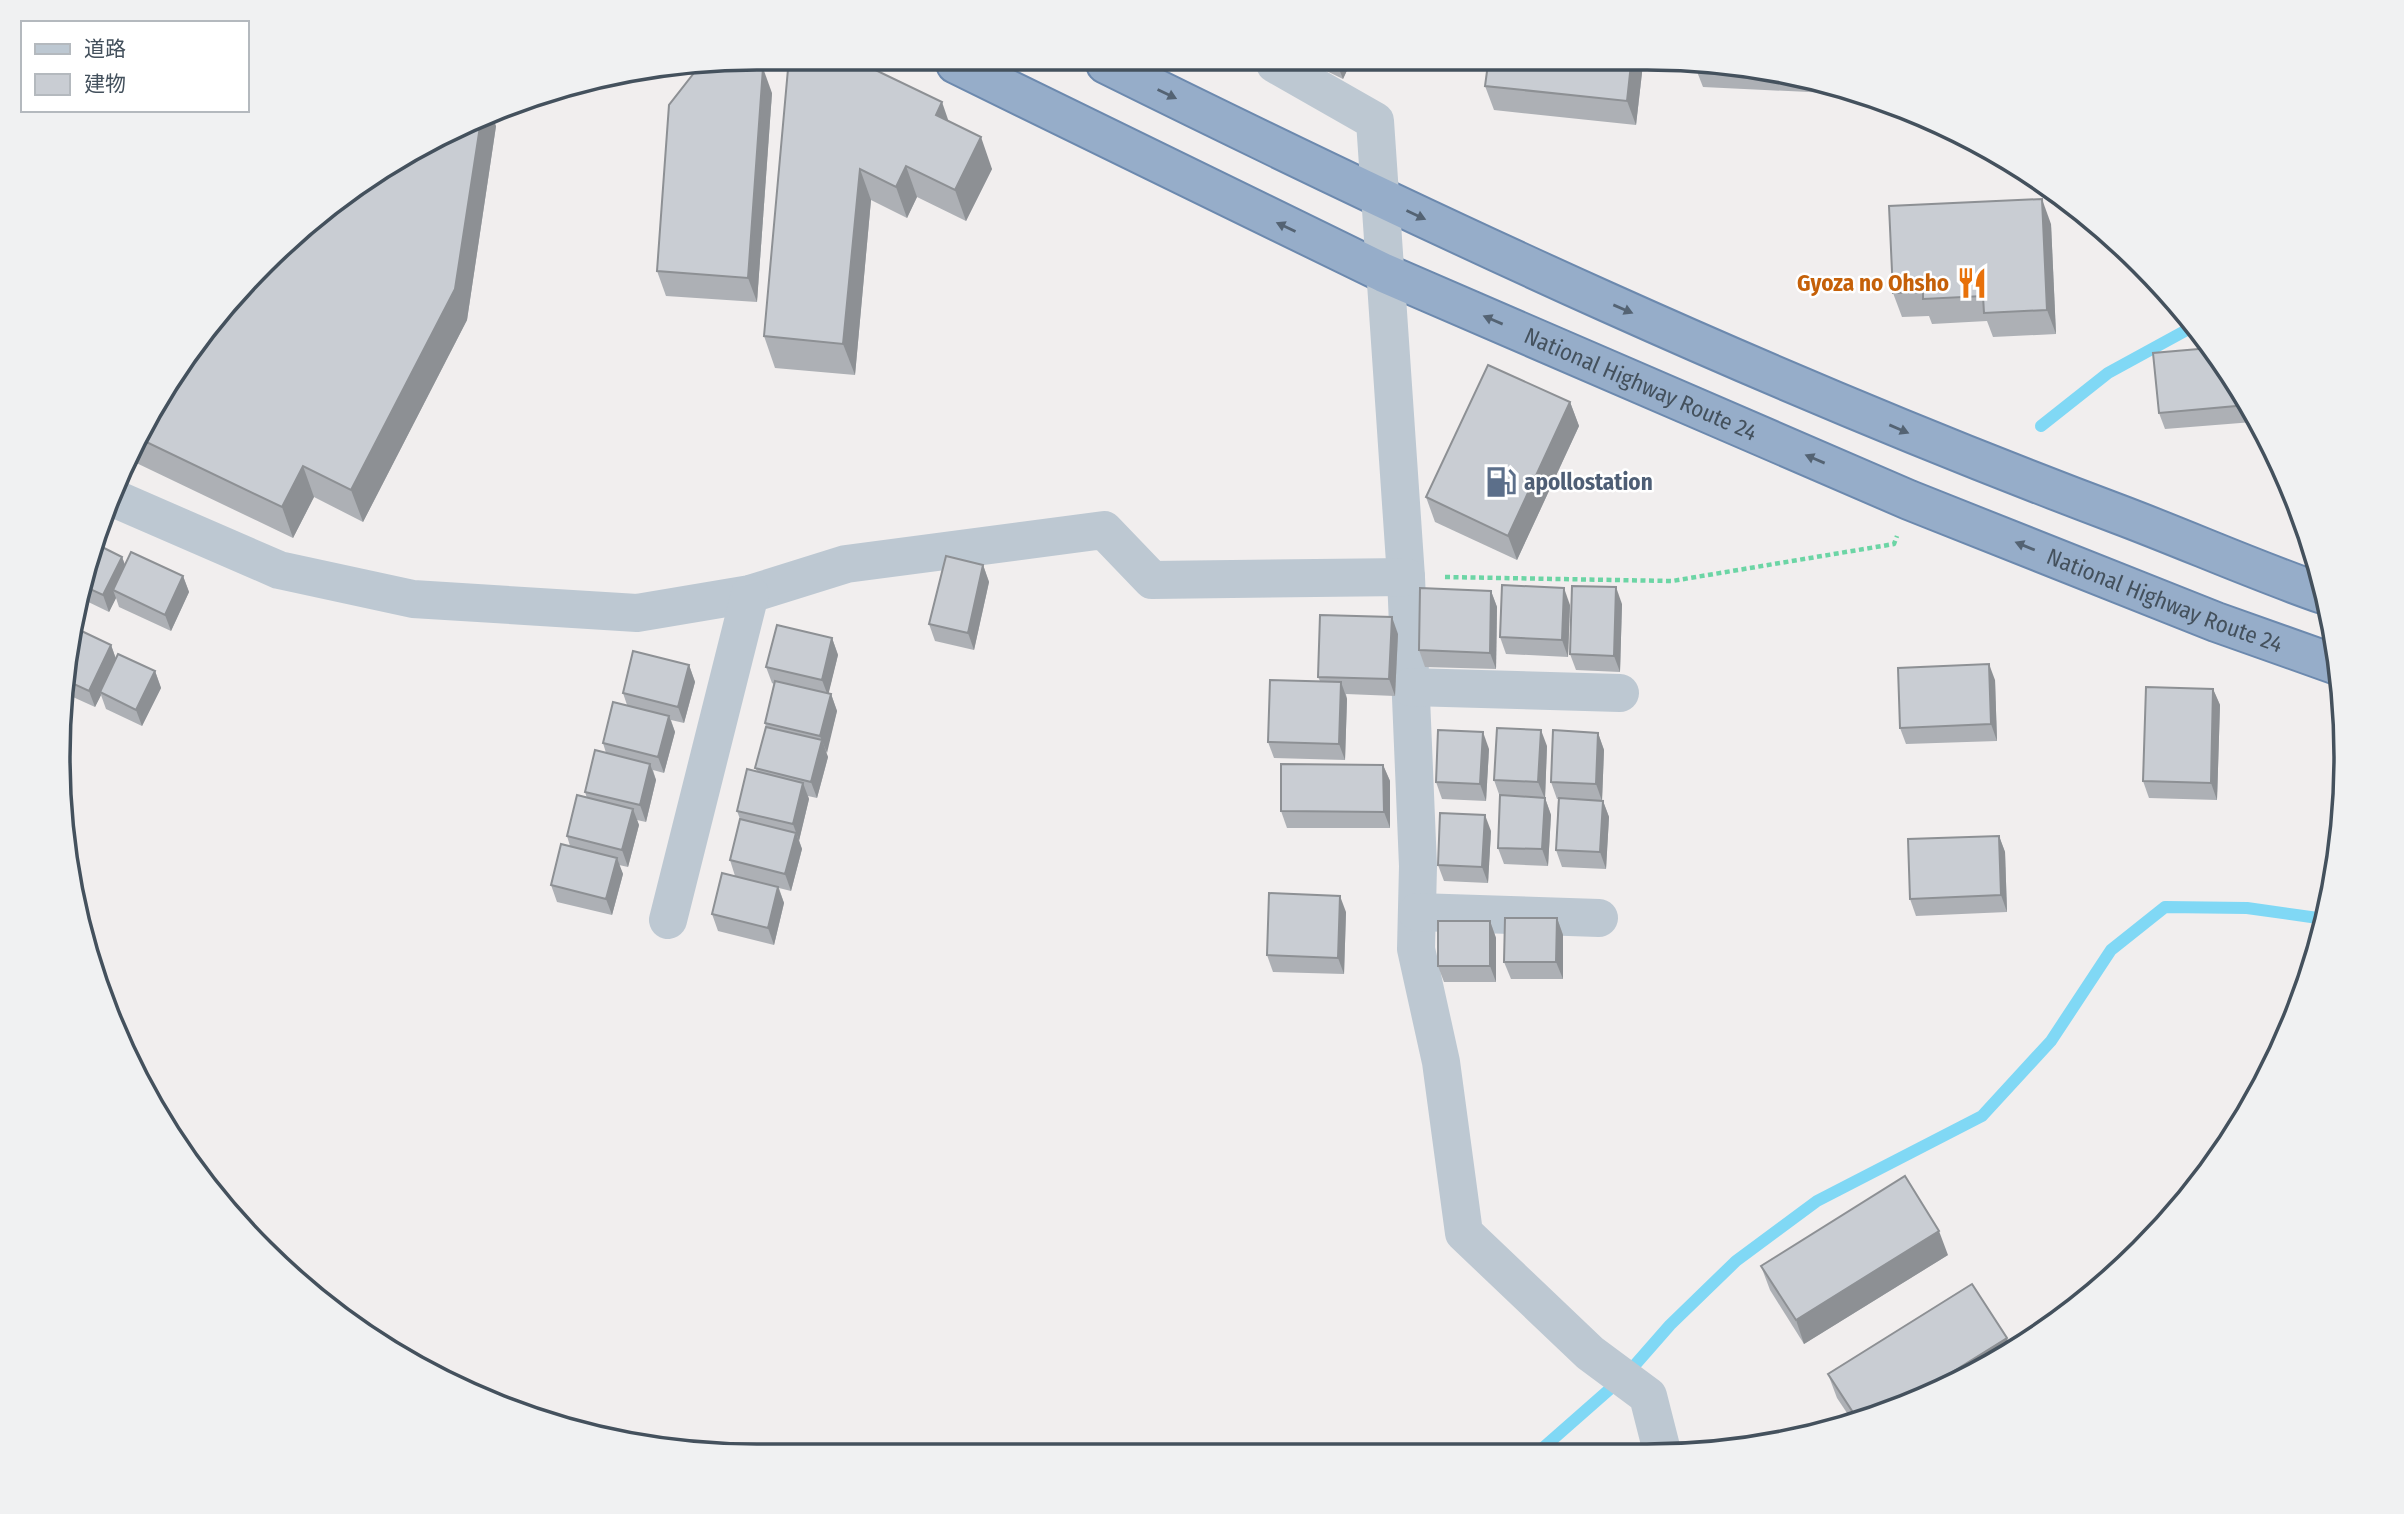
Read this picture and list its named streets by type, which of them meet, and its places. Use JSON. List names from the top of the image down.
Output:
{
  "streets": {
    "highway": ["National Highway Route 24"]
  },
  "places": {
    "restaurant": ["Gyoza no Ohsho"],
    "fuel station": ["apollostation"]
  },
  "legend": ["道路", "建物"]
}
